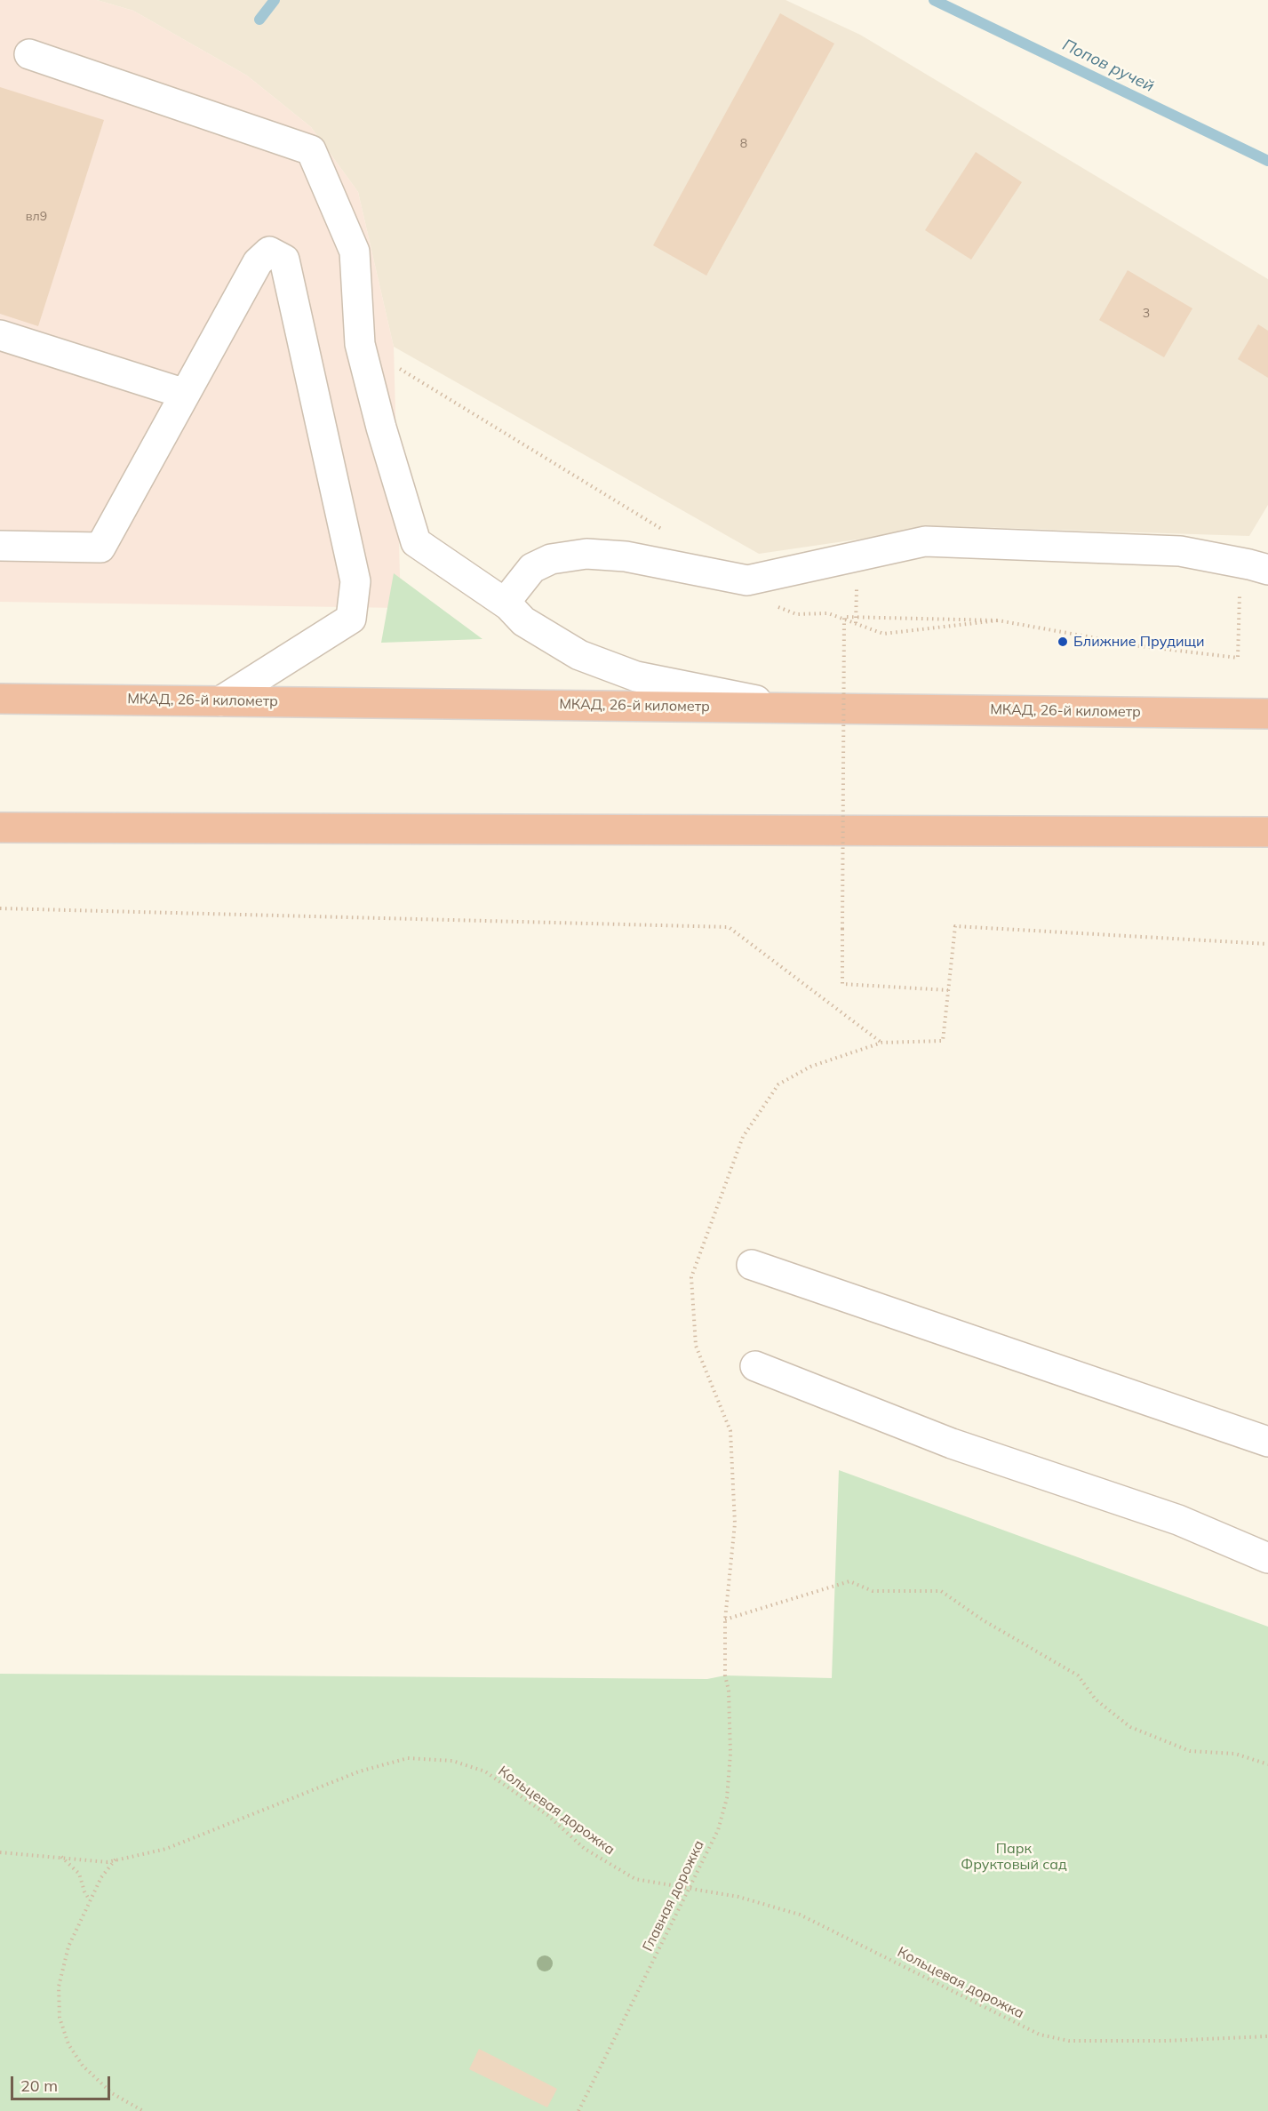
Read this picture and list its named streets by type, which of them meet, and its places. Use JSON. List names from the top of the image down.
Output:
{
  "streets": {
    "highway": ["МКАД, 26-й километр"],
    "path": ["Кольцевая дорожка", "Главная дорожка"]
  },
  "crossings": [
    ["Кольцевая дорожка", "Главная дорожка"]
  ],
  "water": ["Попов ручей"],
  "parks": ["Парк Фруктовый сад"],
  "places": ["Ближние Прудищи"],
  "house_numbers": ["8", "вл9", "3"],
  "scale_bar": "20 m"
}
